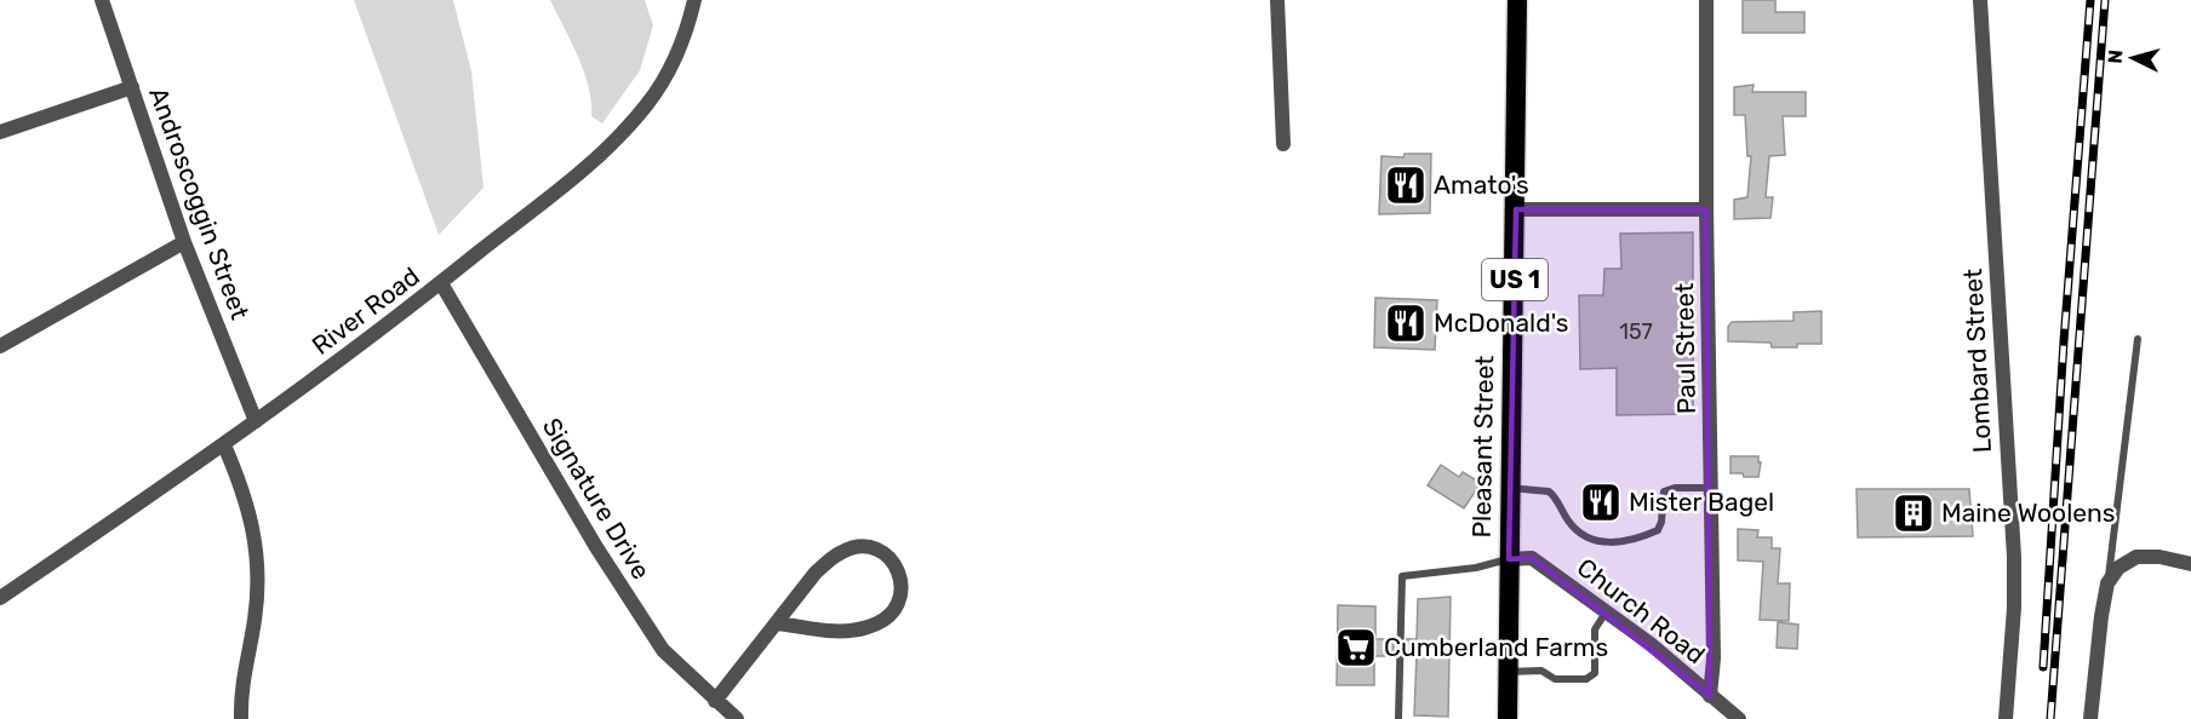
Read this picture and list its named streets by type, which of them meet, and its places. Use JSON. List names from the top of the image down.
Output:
{
  "streets": {
    "highway": ["US 1", "Pleasant Street"],
    "street": [
      "Androscoggin Street",
      "River Road",
      "Paul Street",
      "Lombard Street",
      "Signature Drive",
      "Church Road"
    ]
  },
  "crossings": [
    ["Androscoggin Street", "River Road"],
    ["River Road", "Signature Drive"],
    ["Paul Street", "Church Road"],
    ["Pleasant Street", "Church Road"]
  ],
  "places": {
    "restaurant": ["Amato's", "McDonald's", "Mister Bagel"],
    "building": ["Maine Woolens"],
    "supermarket": ["Cumberland Farms"]
  },
  "house_numbers": ["157"],
  "north": "left"
}
